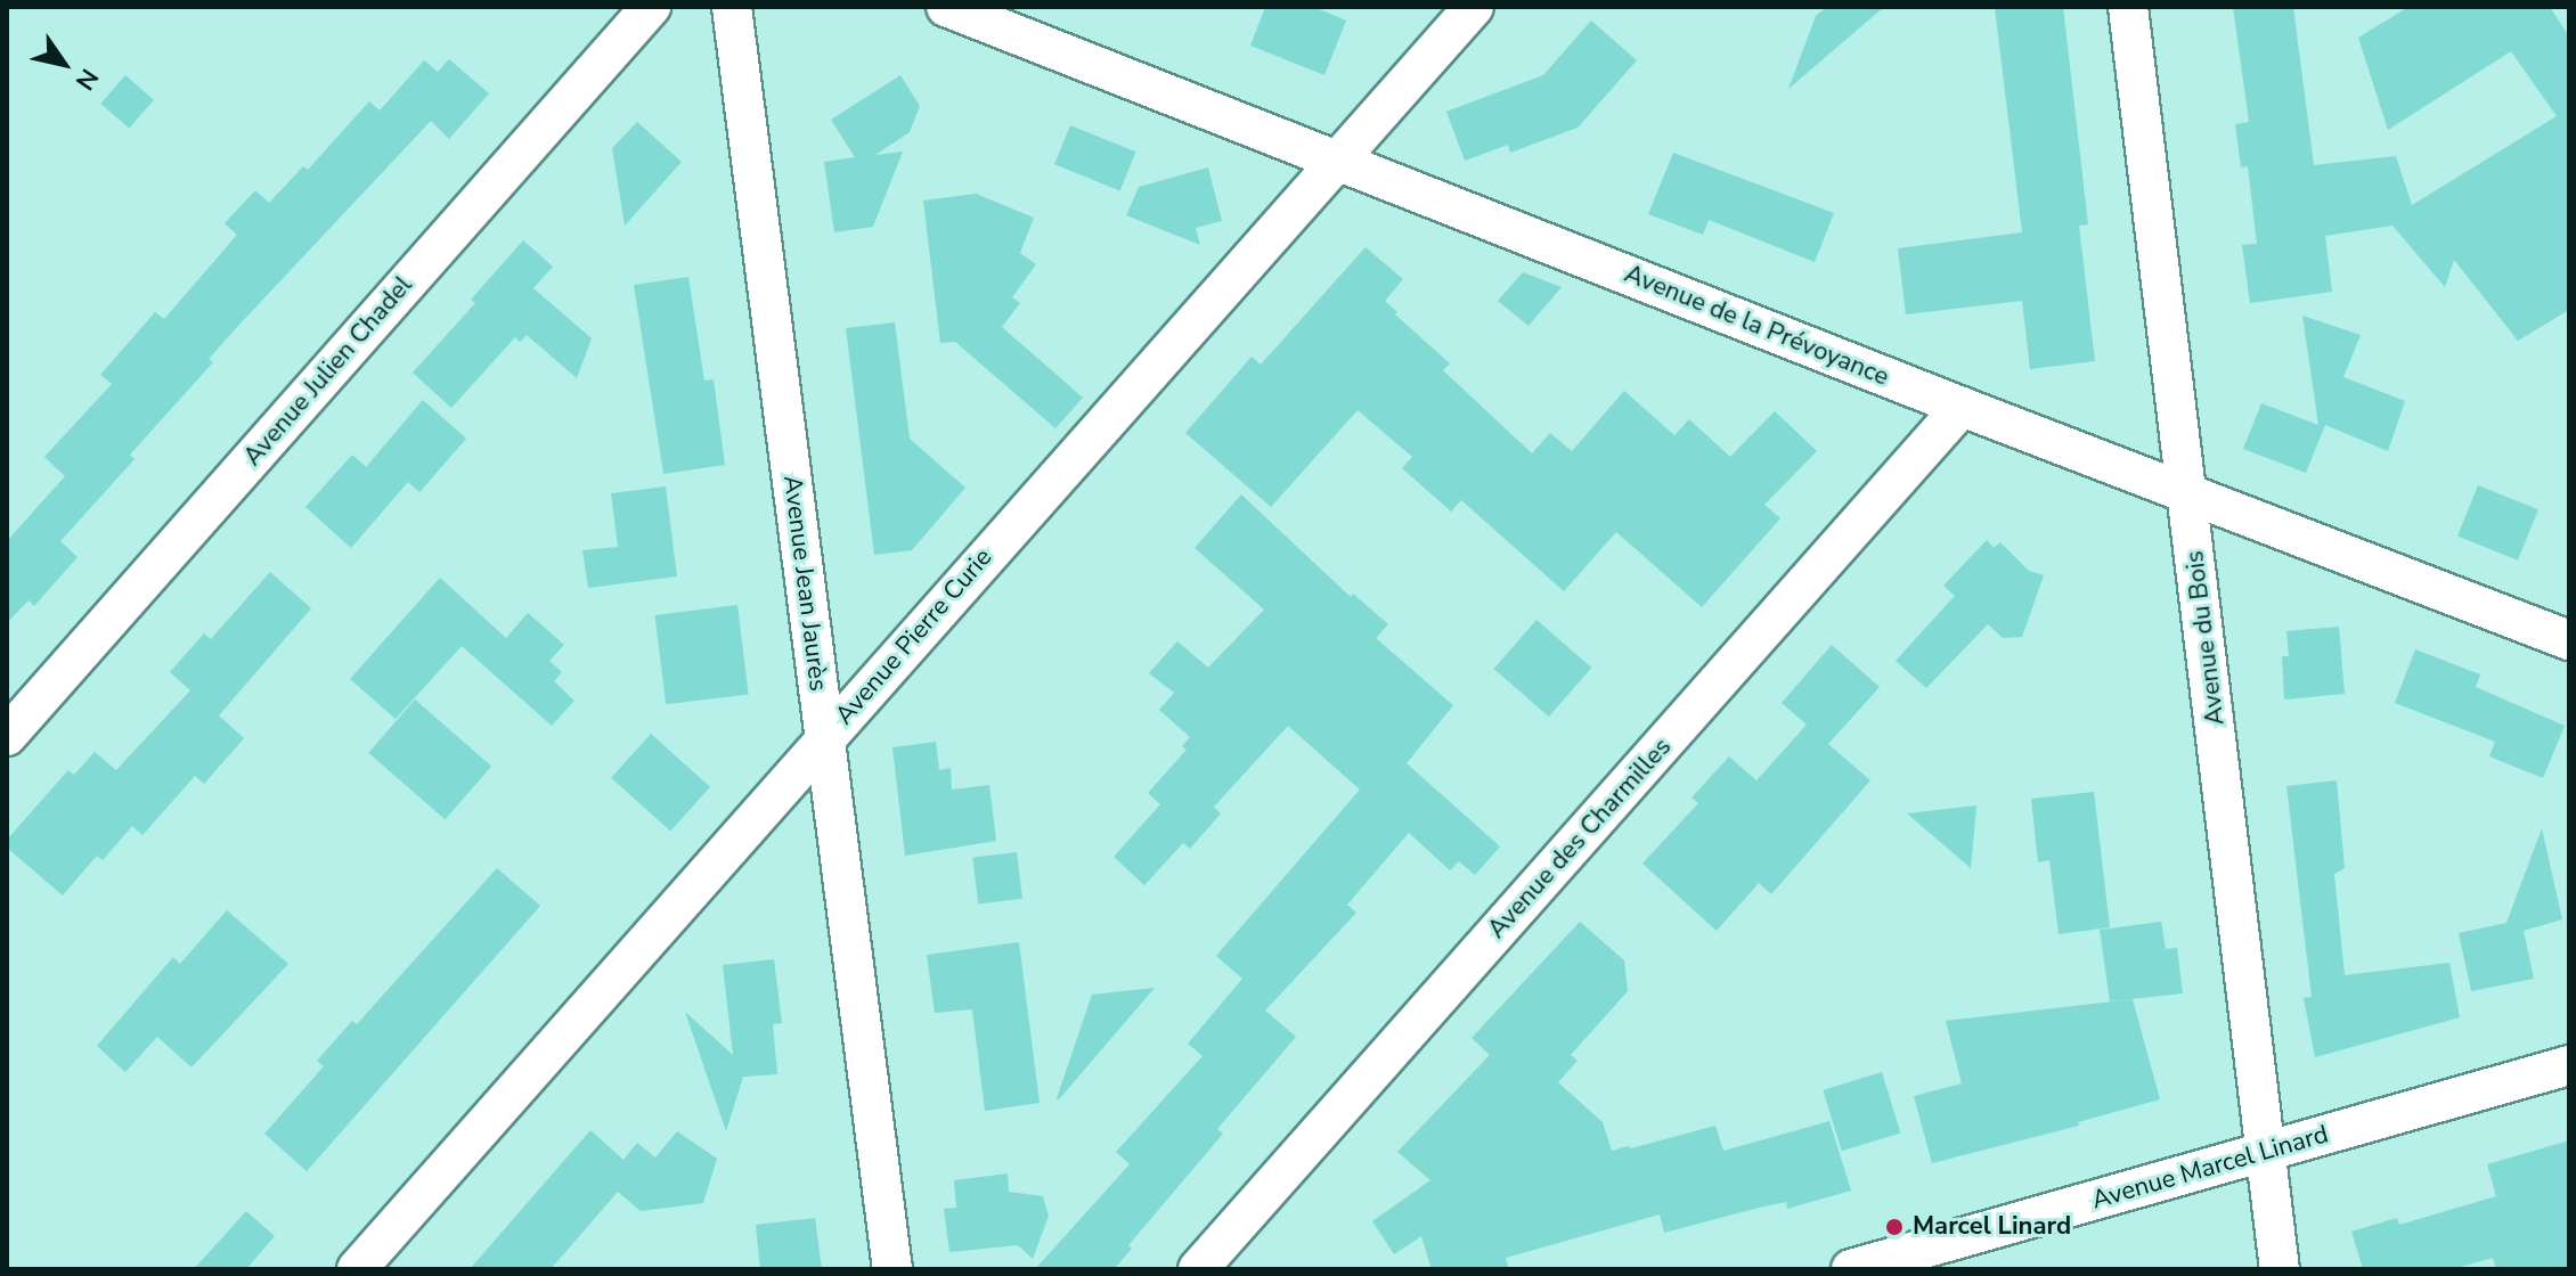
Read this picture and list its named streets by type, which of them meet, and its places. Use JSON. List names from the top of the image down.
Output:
{
  "streets": {
    "street": [
      "Avenue de la Prévoyance",
      "Avenue Julien Chadel",
      "Avenue Jean Jaurès",
      "Avenue Pierre Curie",
      "Avenue du Bois",
      "Avenue des Charmilles",
      "Avenue Marcel Linard"
    ]
  },
  "crossings": [
    ["Avenue de la Prévoyance", "Avenue Pierre Curie"],
    ["Avenue de la Prévoyance", "Avenue du Bois"],
    ["Avenue de la Prévoyance", "Avenue des Charmilles"],
    ["Avenue Jean Jaurès", "Avenue Pierre Curie"],
    ["Avenue du Bois", "Avenue Marcel Linard"]
  ],
  "places": ["Marcel Linard"],
  "north": "bottom right"
}
